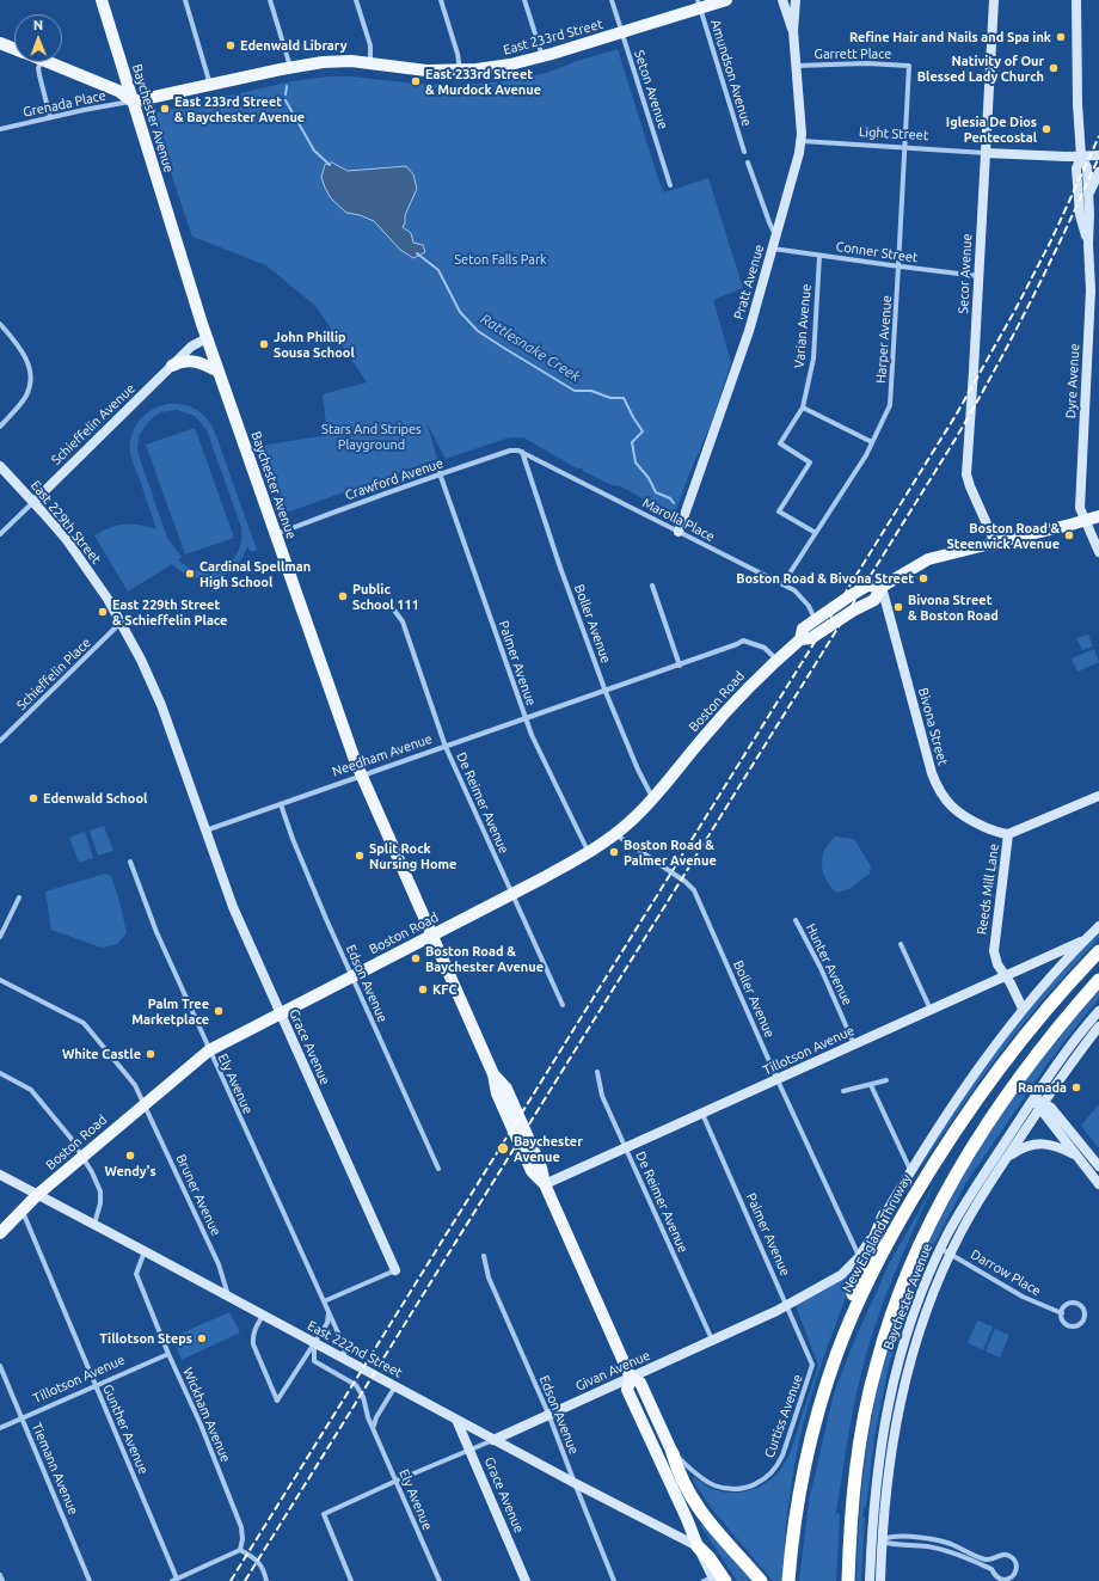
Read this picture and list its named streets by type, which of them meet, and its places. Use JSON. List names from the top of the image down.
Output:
{
  "streets": {
    "highway": ["New England Thruway"],
    "main road": ["East 233rd Street", "Baychester Avenue", "Boston Road"],
    "street": [
      "Garrett Place",
      "Amundson Avenue",
      "Seton Avenue",
      "Grenada Place",
      "Light Street",
      "Conner Street",
      "Secor Avenue",
      "Pratt Avenue",
      "Varian Avenue",
      "Harper Avenue",
      "Dyre Avenue",
      "Schieffelin Avenue",
      "Crawford Avenue",
      "Marolla Place",
      "East 229th Street",
      "Boller Avenue",
      "Palmer Avenue",
      "Schieffelin Place",
      "Bivona Street",
      "Needham Avenue",
      "De Reimer Avenue",
      "Reeds Mill Lane",
      "Hunter Avenue",
      "Edson Avenue",
      "Grace Avenue",
      "Tillotson Avenue",
      "Ely Avenue",
      "Bruner Avenue",
      "Darrow Place",
      "East 222nd Street",
      "Givan Avenue",
      "Wickham Avenue",
      "Curtiss Avenue",
      "Gunther Avenue",
      "Tiemann Avenue"
    ]
  },
  "crossings": [
    ["East 233rd Street", "Amundson Avenue"],
    ["East 233rd Street", "Seton Avenue"],
    ["East 233rd Street", "Grenada Place"],
    ["East 233rd Street", "Baychester Avenue"],
    ["Garrett Place", "Pratt Avenue"],
    ["Garrett Place", "Harper Avenue"],
    ["Grenada Place", "Baychester Avenue"],
    ["Baychester Avenue", "Schieffelin Avenue"],
    ["Baychester Avenue", "Crawford Avenue"],
    ["Baychester Avenue", "Boston Road"],
    ["Baychester Avenue", "Needham Avenue"],
    ["Baychester Avenue", "Tillotson Avenue"],
    ["Baychester Avenue", "Darrow Place"],
    ["Baychester Avenue", "East 222nd Street"],
    ["Baychester Avenue", "Givan Avenue"],
    ["Baychester Avenue", "Curtiss Avenue"],
    ["Light Street", "Secor Avenue"],
    ["Light Street", "Pratt Avenue"],
    ["Light Street", "Harper Avenue"],
    ["Light Street", "Dyre Avenue"],
    ["Conner Street", "Secor Avenue"],
    ["Conner Street", "Pratt Avenue"],
    ["Conner Street", "Varian Avenue"],
    ["Conner Street", "Harper Avenue"],
    ["Secor Avenue", "Boston Road"],
    ["Pratt Avenue", "Marolla Place"],
    ["Harper Avenue", "Marolla Place"],
    ["Dyre Avenue", "Boston Road"],
    ["Schieffelin Avenue", "East 229th Street"],
    ["Crawford Avenue", "Marolla Place"],
    ["Crawford Avenue", "Boller Avenue"],
    ["Crawford Avenue", "Palmer Avenue"],
    ["Marolla Place", "Boller Avenue"],
    ["Marolla Place", "Boston Road"],
    ["East 229th Street", "Schieffelin Place"],
    ["Boller Avenue", "Boston Road"],
    ["Boller Avenue", "Needham Avenue"],
    ["Boller Avenue", "Tillotson Avenue"],
    ["Boller Avenue", "Givan Avenue"],
    ["Palmer Avenue", "Boston Road"],
    ["Palmer Avenue", "Needham Avenue"],
    ["Palmer Avenue", "Tillotson Avenue"],
    ["Palmer Avenue", "Givan Avenue"],
    ["Palmer Avenue", "Curtiss Avenue"],
    ["Boston Road", "Bivona Street"],
    ["Boston Road", "Needham Avenue"],
    ["Boston Road", "De Reimer Avenue"],
    ["Boston Road", "Edson Avenue"],
    ["Boston Road", "Grace Avenue"],
    ["Boston Road", "Ely Avenue"],
    ["Boston Road", "Bruner Avenue"],
    ["Boston Road", "East 222nd Street"],
    ["Boston Road", "Gunther Avenue"],
    ["Bivona Street", "Reeds Mill Lane"],
    ["Needham Avenue", "De Reimer Avenue"],
    ["Needham Avenue", "Edson Avenue"],
    ["Needham Avenue", "Grace Avenue"],
    ["De Reimer Avenue", "Tillotson Avenue"],
    ["De Reimer Avenue", "Givan Avenue"],
    ["Reeds Mill Lane", "Tillotson Avenue"],
    ["Reeds Mill Lane", "New England Thruway"],
    ["Hunter Avenue", "Tillotson Avenue"],
    ["Edson Avenue", "East 222nd Street"],
    ["Edson Avenue", "Givan Avenue"],
    ["Grace Avenue", "East 222nd Street"],
    ["Grace Avenue", "Givan Avenue"],
    ["Tillotson Avenue", "New England Thruway"],
    ["Tillotson Avenue", "Wickham Avenue"],
    ["Tillotson Avenue", "Gunther Avenue"],
    ["Tillotson Avenue", "Tiemann Avenue"],
    ["Ely Avenue", "East 222nd Street"],
    ["Ely Avenue", "Givan Avenue"],
    ["Bruner Avenue", "East 222nd Street"],
    ["New England Thruway", "Givan Avenue"],
    ["East 222nd Street", "Givan Avenue"],
    ["East 222nd Street", "Wickham Avenue"]
  ],
  "water": ["Rattlesnake Creek"],
  "parks": ["Seton Falls Park", "Stars And Stripes Playground"],
  "places": [
    "Refine Hair and Nails and Spa ink",
    "Edenwald Library",
    "Nativity of Our Blessed Lady Church",
    "East 233rd Street & Murdock Avenue",
    "East 233rd Street & Baychester Avenue",
    "Iglesia De Dios Pentecostal",
    "John Phillip Sousa School",
    "Boston Road & Steenwick Avenue",
    "Cardinal Spellman High School",
    "Boston Road & Bivona Street",
    "Public School 111",
    "Bivona Street & Boston Road",
    "East 229th Street & Schieffelin Place",
    "Edenwald School",
    "Boston Road & Palmer Avenue",
    "Split Rock Nursing Home",
    "Boston Road & Baychester Avenue",
    "KFC",
    "Palm Tree Marketplace",
    "White Castle",
    "Ramada",
    "Baychester Avenue",
    "Wendy's",
    "Tillotson Steps"
  ],
  "north": "top"
}
